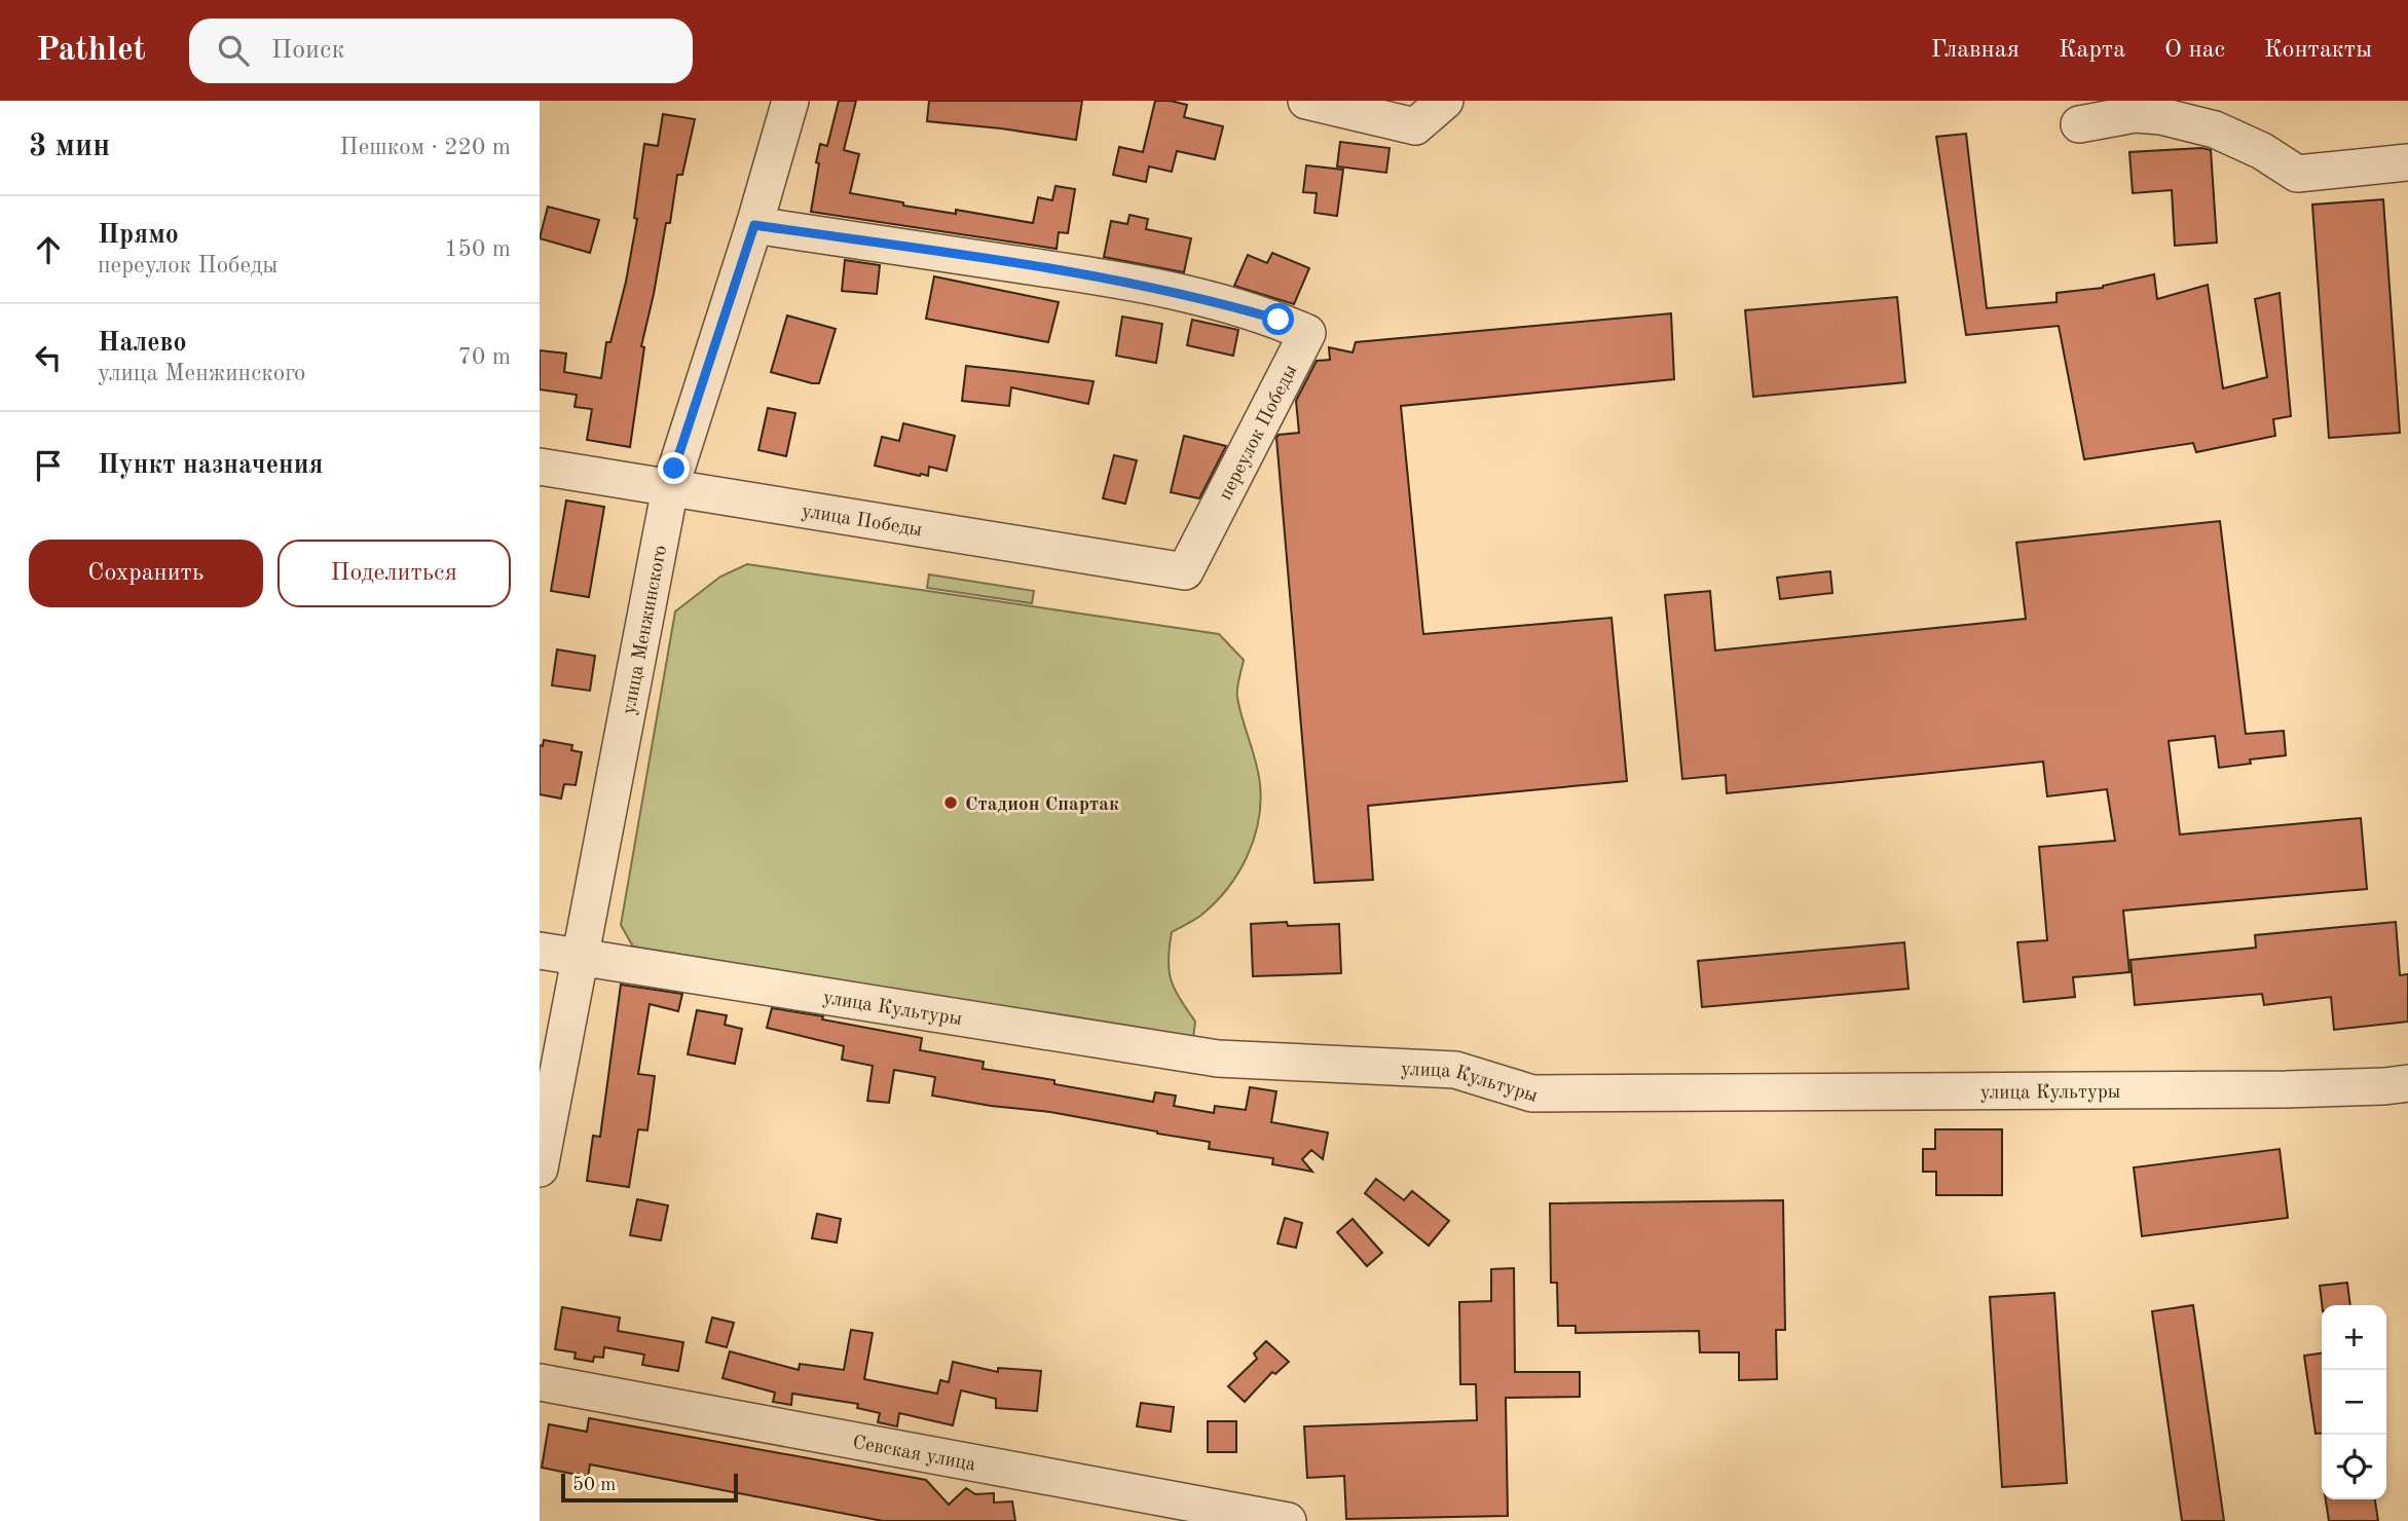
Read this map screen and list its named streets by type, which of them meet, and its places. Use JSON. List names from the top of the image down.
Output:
{
  "streets": {
    "street": [
      "переулок Победы",
      "улица Победы",
      "улица Менжинского",
      "улица Культуры",
      "Севская улица"
    ]
  },
  "crossings": [
    ["переулок Победы", "улица Победы"],
    ["переулок Победы", "улица Менжинского"],
    ["улица Победы", "улица Менжинского"],
    ["улица Менжинского", "улица Культуры"]
  ],
  "places": ["Стадион Спартак"],
  "scale_bar": "50 m",
  "page": {
    "header": "Pathlet",
    "search": "Поиск",
    "nav": [
      "Главная",
      "Карта",
      "О нас",
      "Контакты"
    ],
    "heading": ["3 мин", "Пешком · 220 m"],
    "list": [
      ["Прямо", "переулок Победы", "150 m"],
      ["Налево", "улица Менжинского", "70 m"],
      "Пункт назначения"
    ],
    "buttons": ["Сохранить", "Поделиться"],
    "map_buttons": ["+", "−"],
    "scale": "50 m"
  }
}
